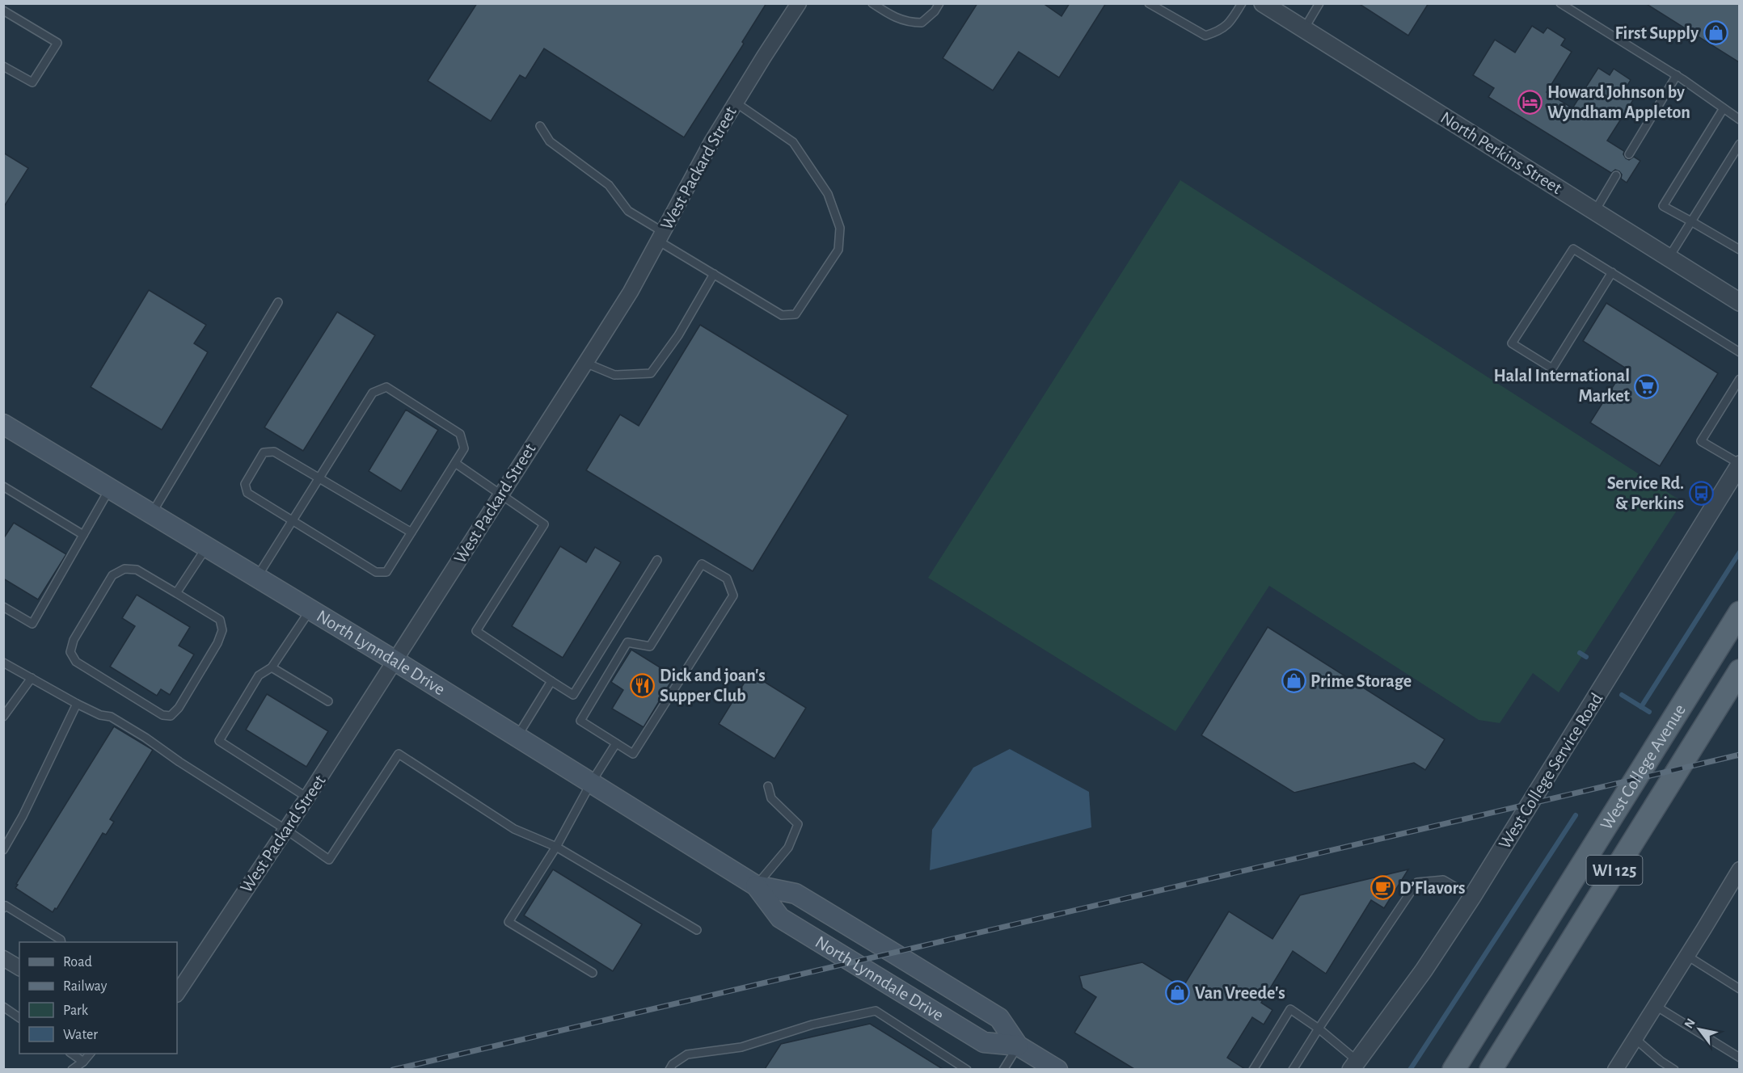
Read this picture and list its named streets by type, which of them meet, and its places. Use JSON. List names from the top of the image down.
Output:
{
  "streets": {
    "main road": ["North Lynndale Drive", "West College Avenue", "WI 125"],
    "street": ["North Perkins Street", "West Packard Street", "West College Service Road"]
  },
  "crossings": [
    ["West Packard Street", "North Lynndale Drive"]
  ],
  "places": {
    "shop": ["First Supply", "Prime Storage", "Van Vreede's"],
    "hotel": ["Howard Johnson by Wyndham Appleton"],
    "supermarket": ["Halal International Market"],
    "bus stop": ["Service Rd. & Perkins"],
    "restaurant": ["Dick and joan's Supper Club"],
    "cafe": ["D’Flavors"]
  },
  "legend": [
    "Road",
    "Railway",
    "Park",
    "Water"
  ],
  "north": "top left"
}
